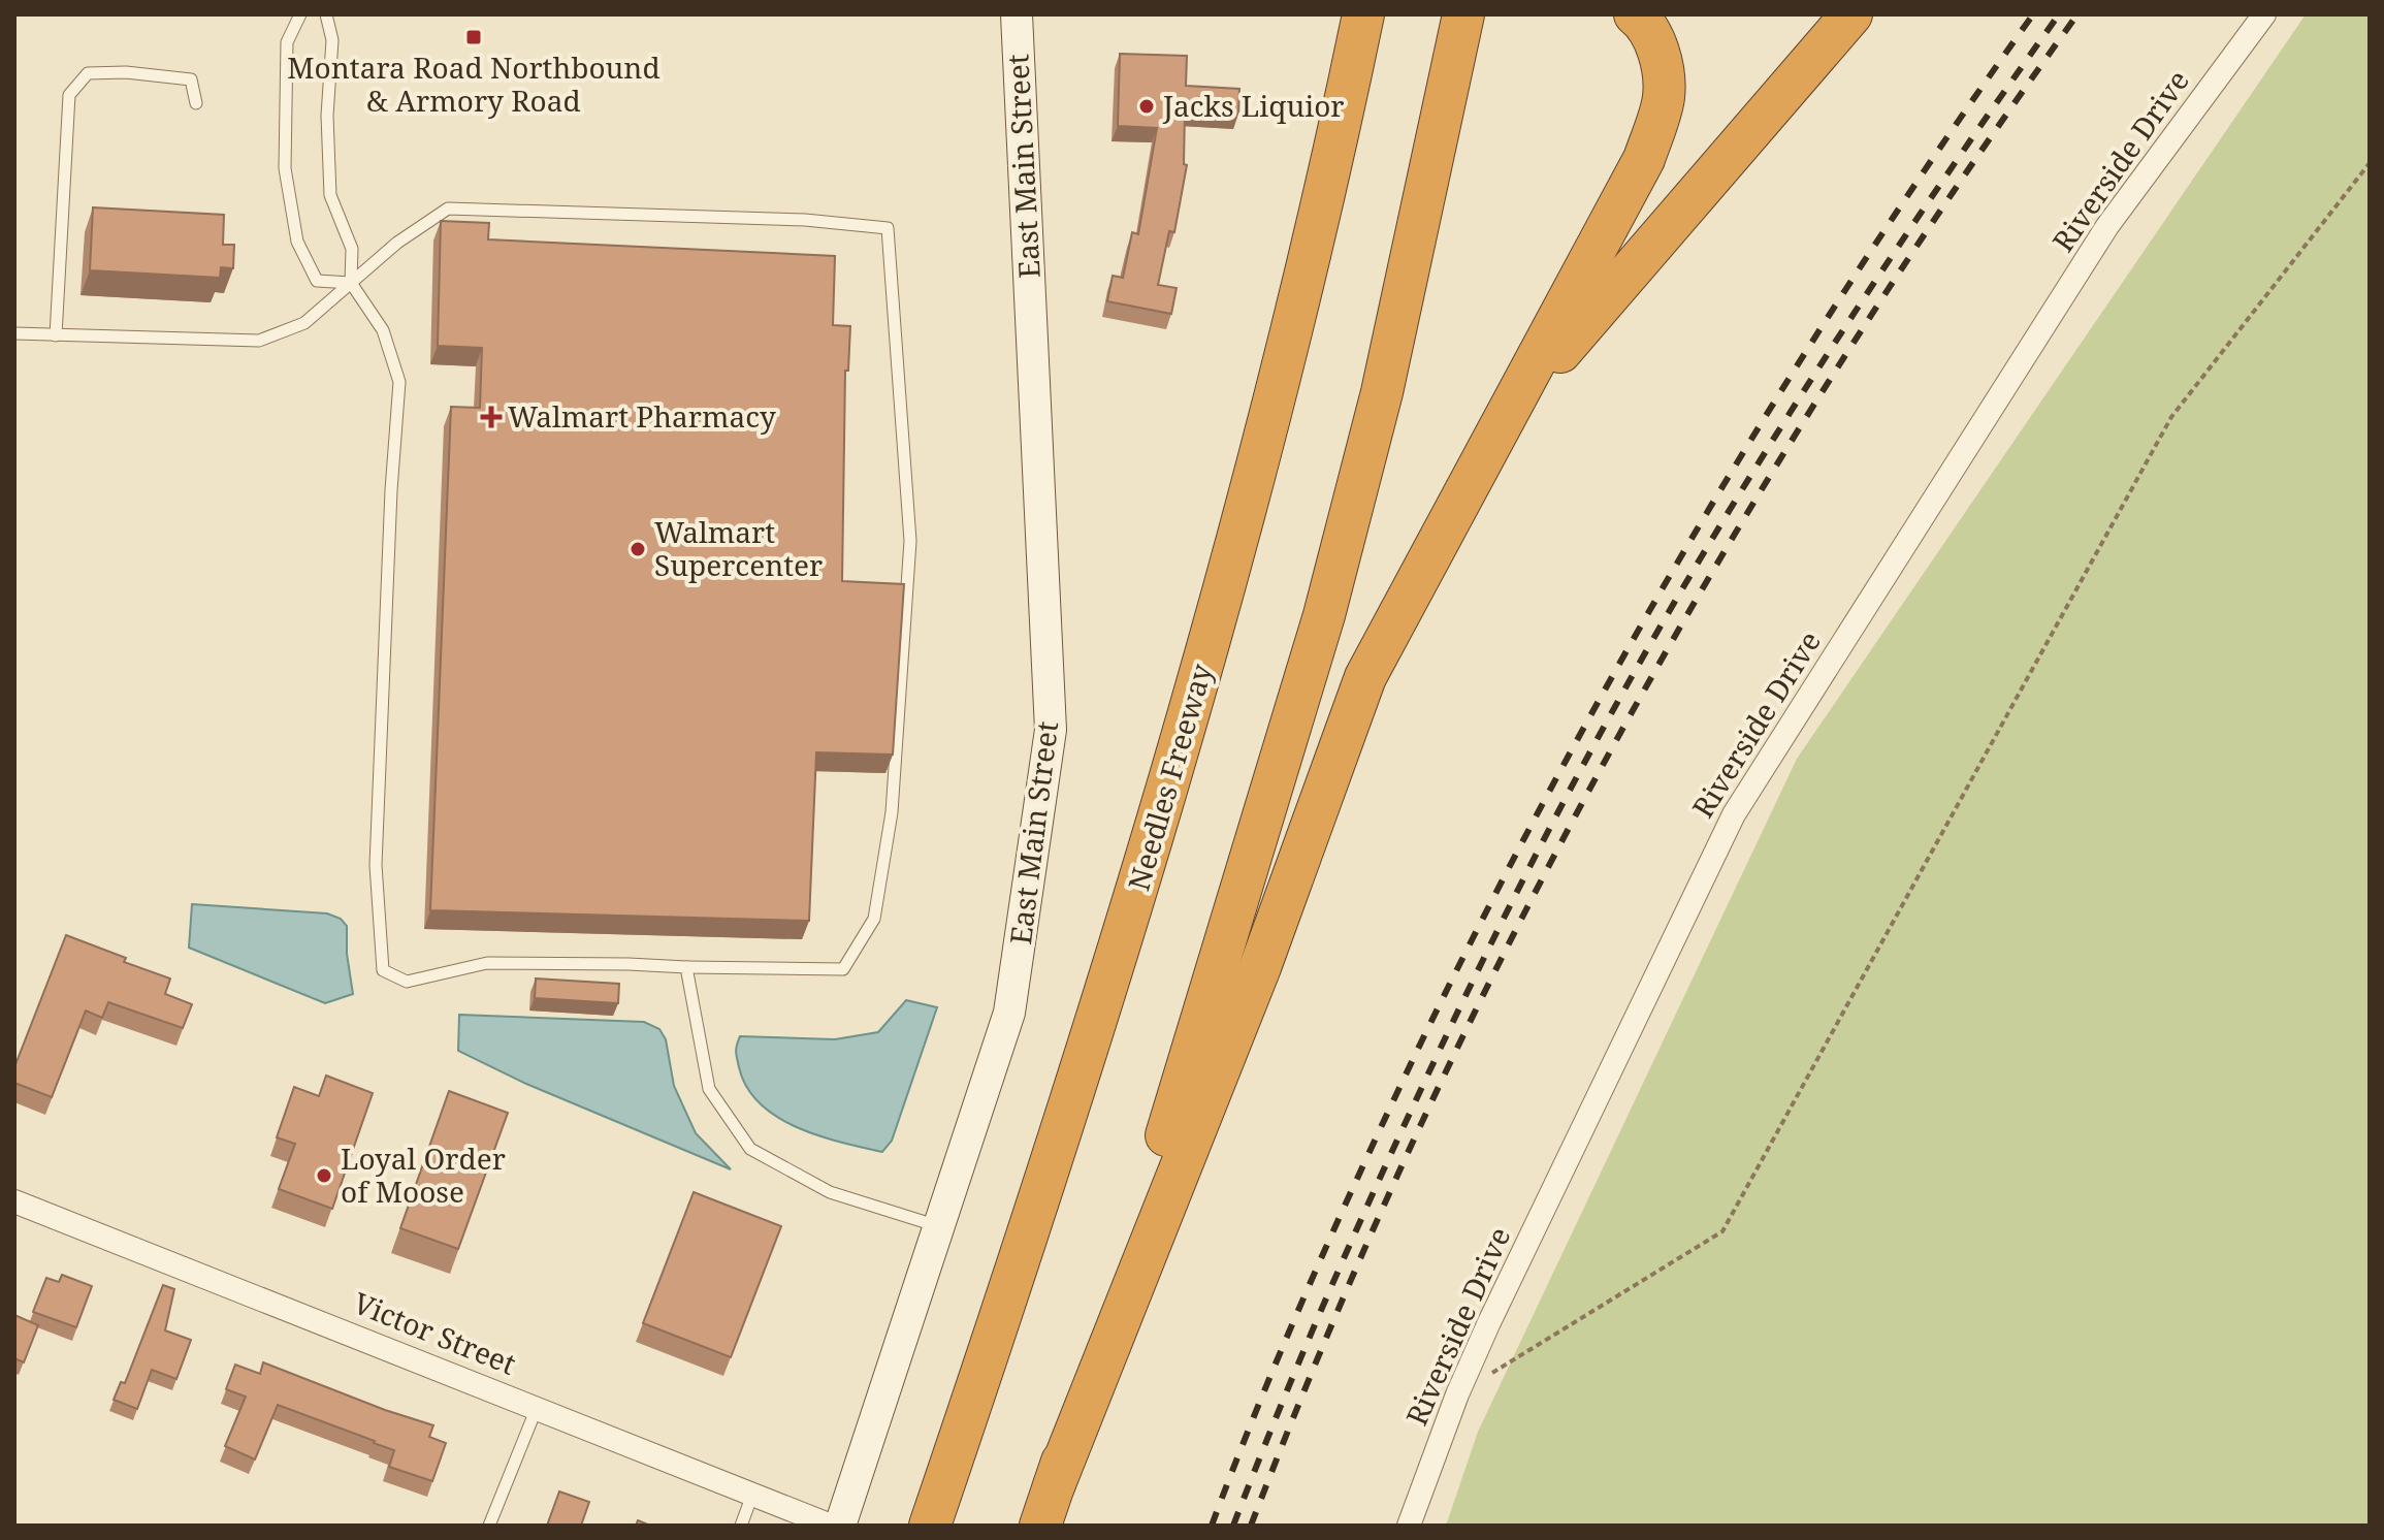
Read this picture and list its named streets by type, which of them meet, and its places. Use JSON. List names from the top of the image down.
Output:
{
  "streets": {
    "highway": ["Needles Freeway"],
    "street": ["Riverside Drive", "East Main Street", "Victor Street"]
  },
  "places": {
    "transit": ["Montara Road Northbound & Armory Road"],
    "other": ["Jacks Liquior", "Walmart Supercenter", "Loyal Order of Moose"],
    "health": ["Walmart Pharmacy"]
  }
}
